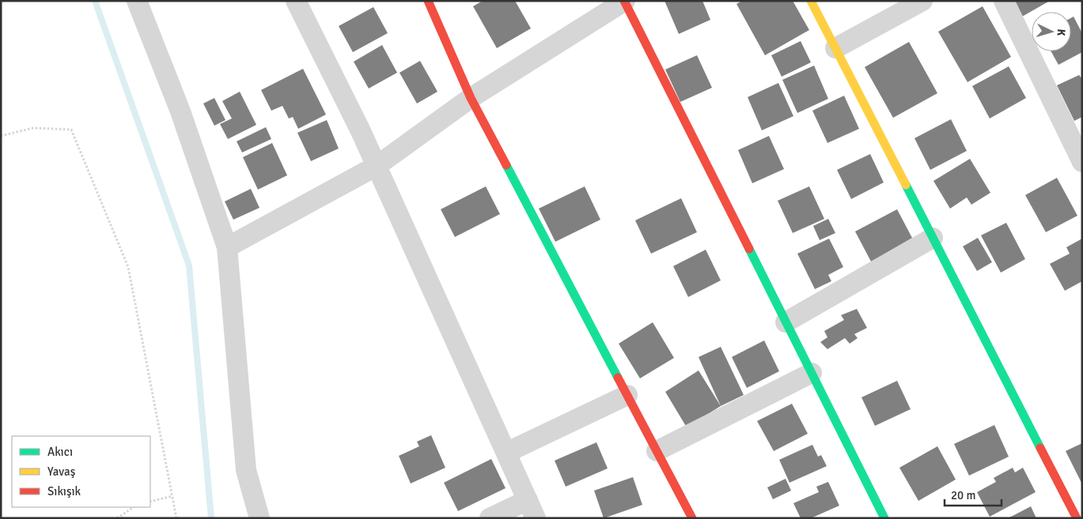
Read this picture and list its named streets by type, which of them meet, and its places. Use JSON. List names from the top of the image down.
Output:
{
  "legend": ["Akıcı", "Yavaş", "Sıkışık"],
  "scale_bar": "20 m",
  "north": "right"
}
